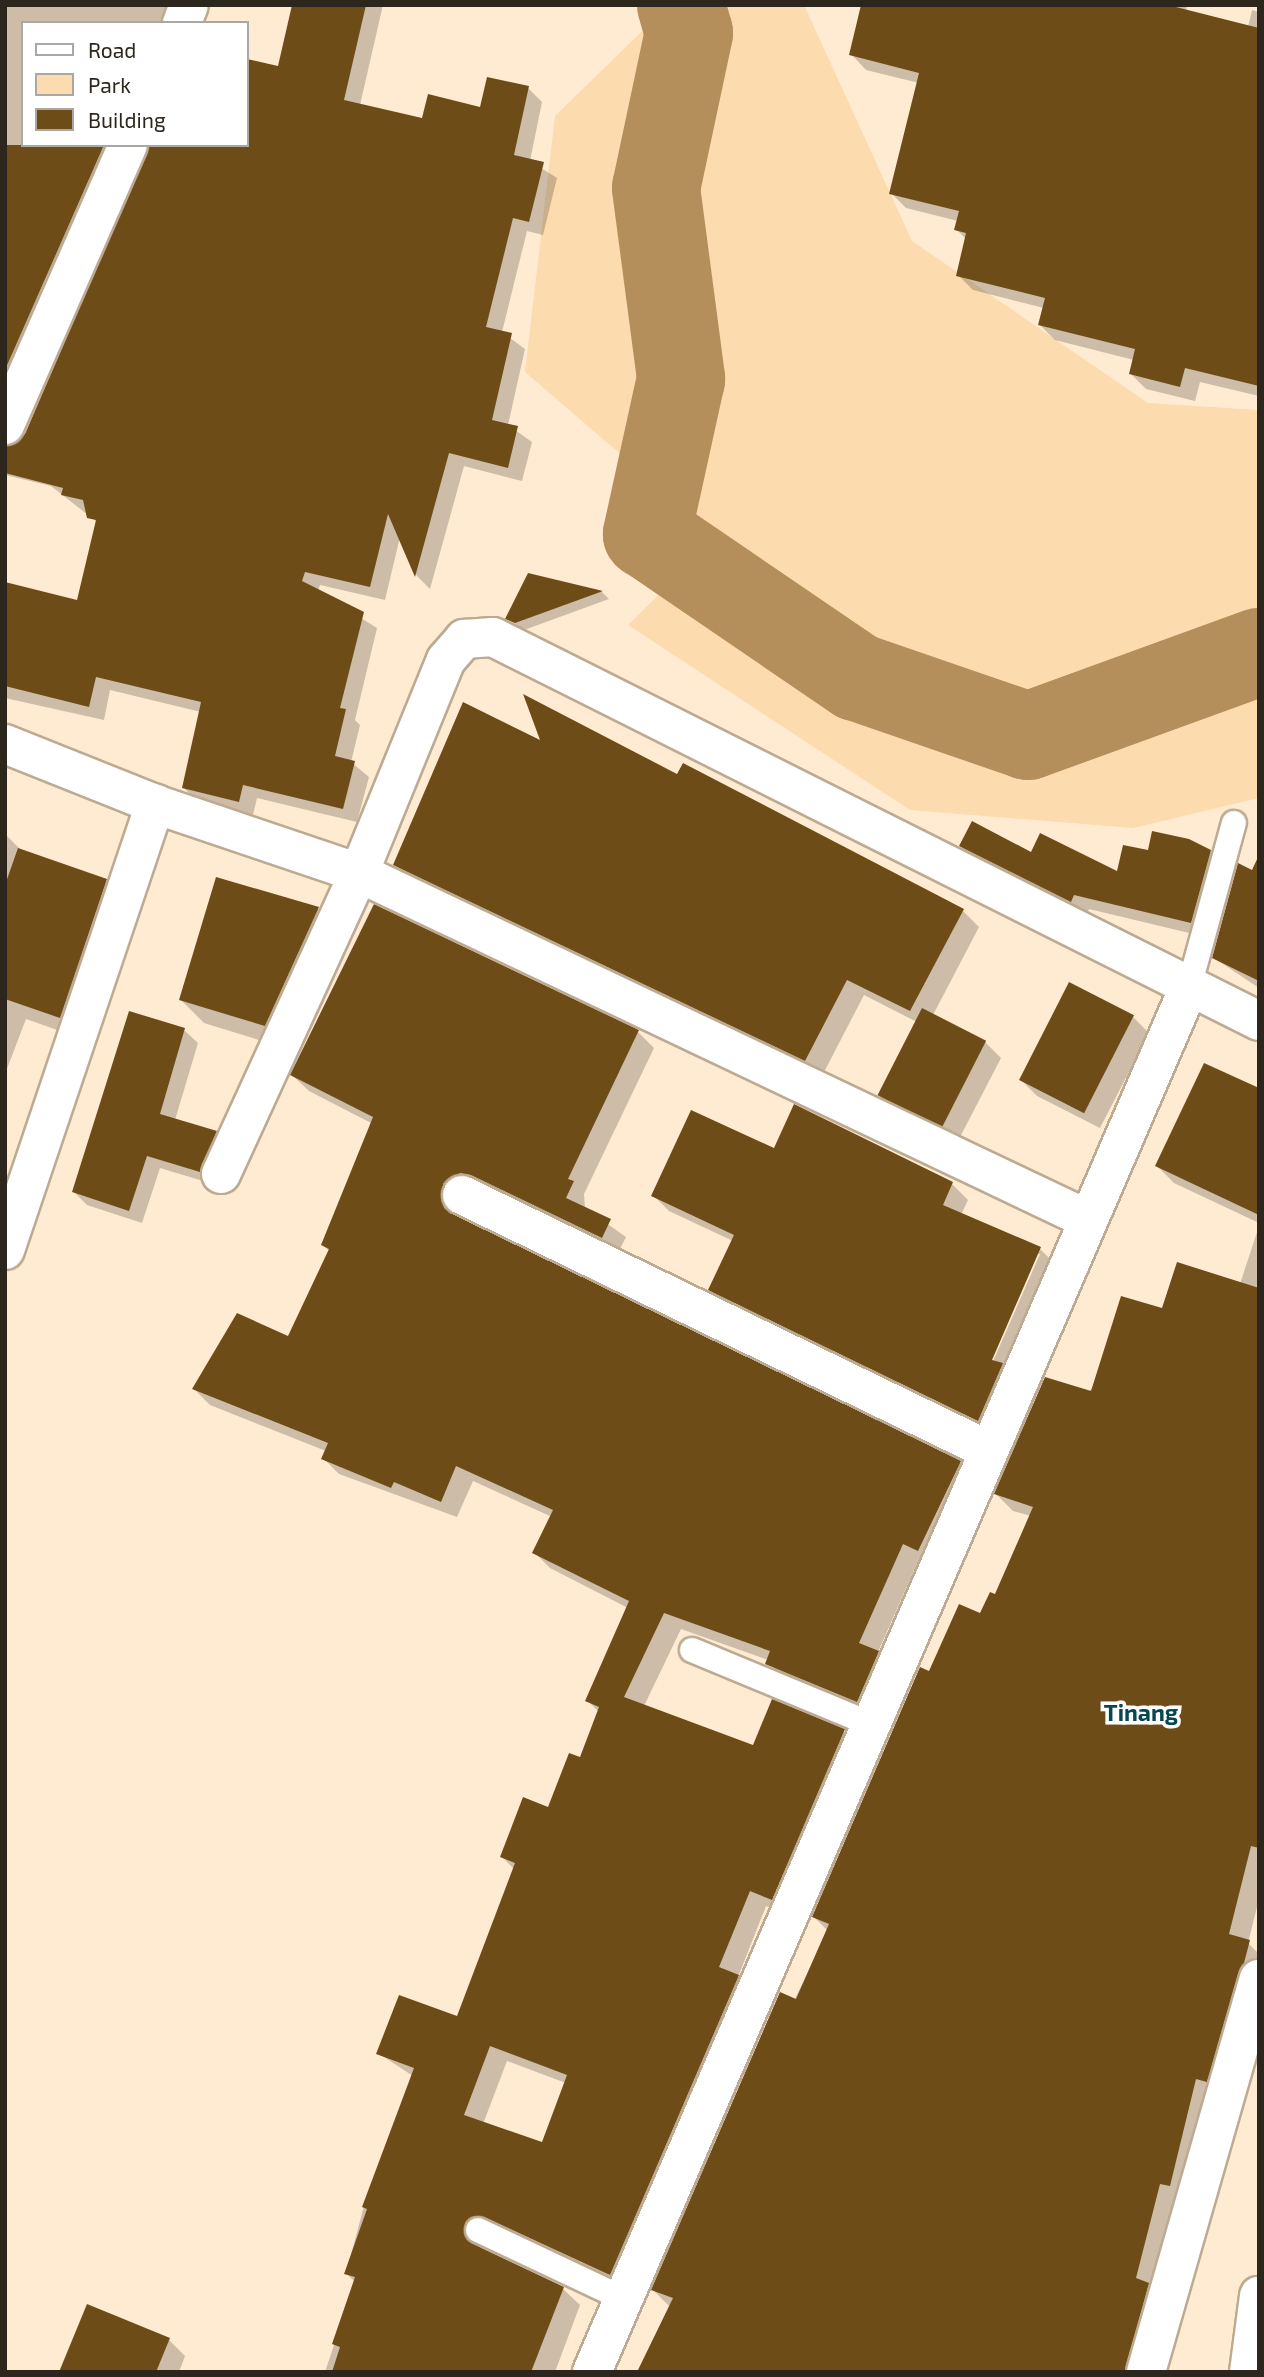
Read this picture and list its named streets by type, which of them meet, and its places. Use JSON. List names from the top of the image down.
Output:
{
  "districts": ["Tinang"],
  "legend": ["Road", "Park", "Building"]
}
